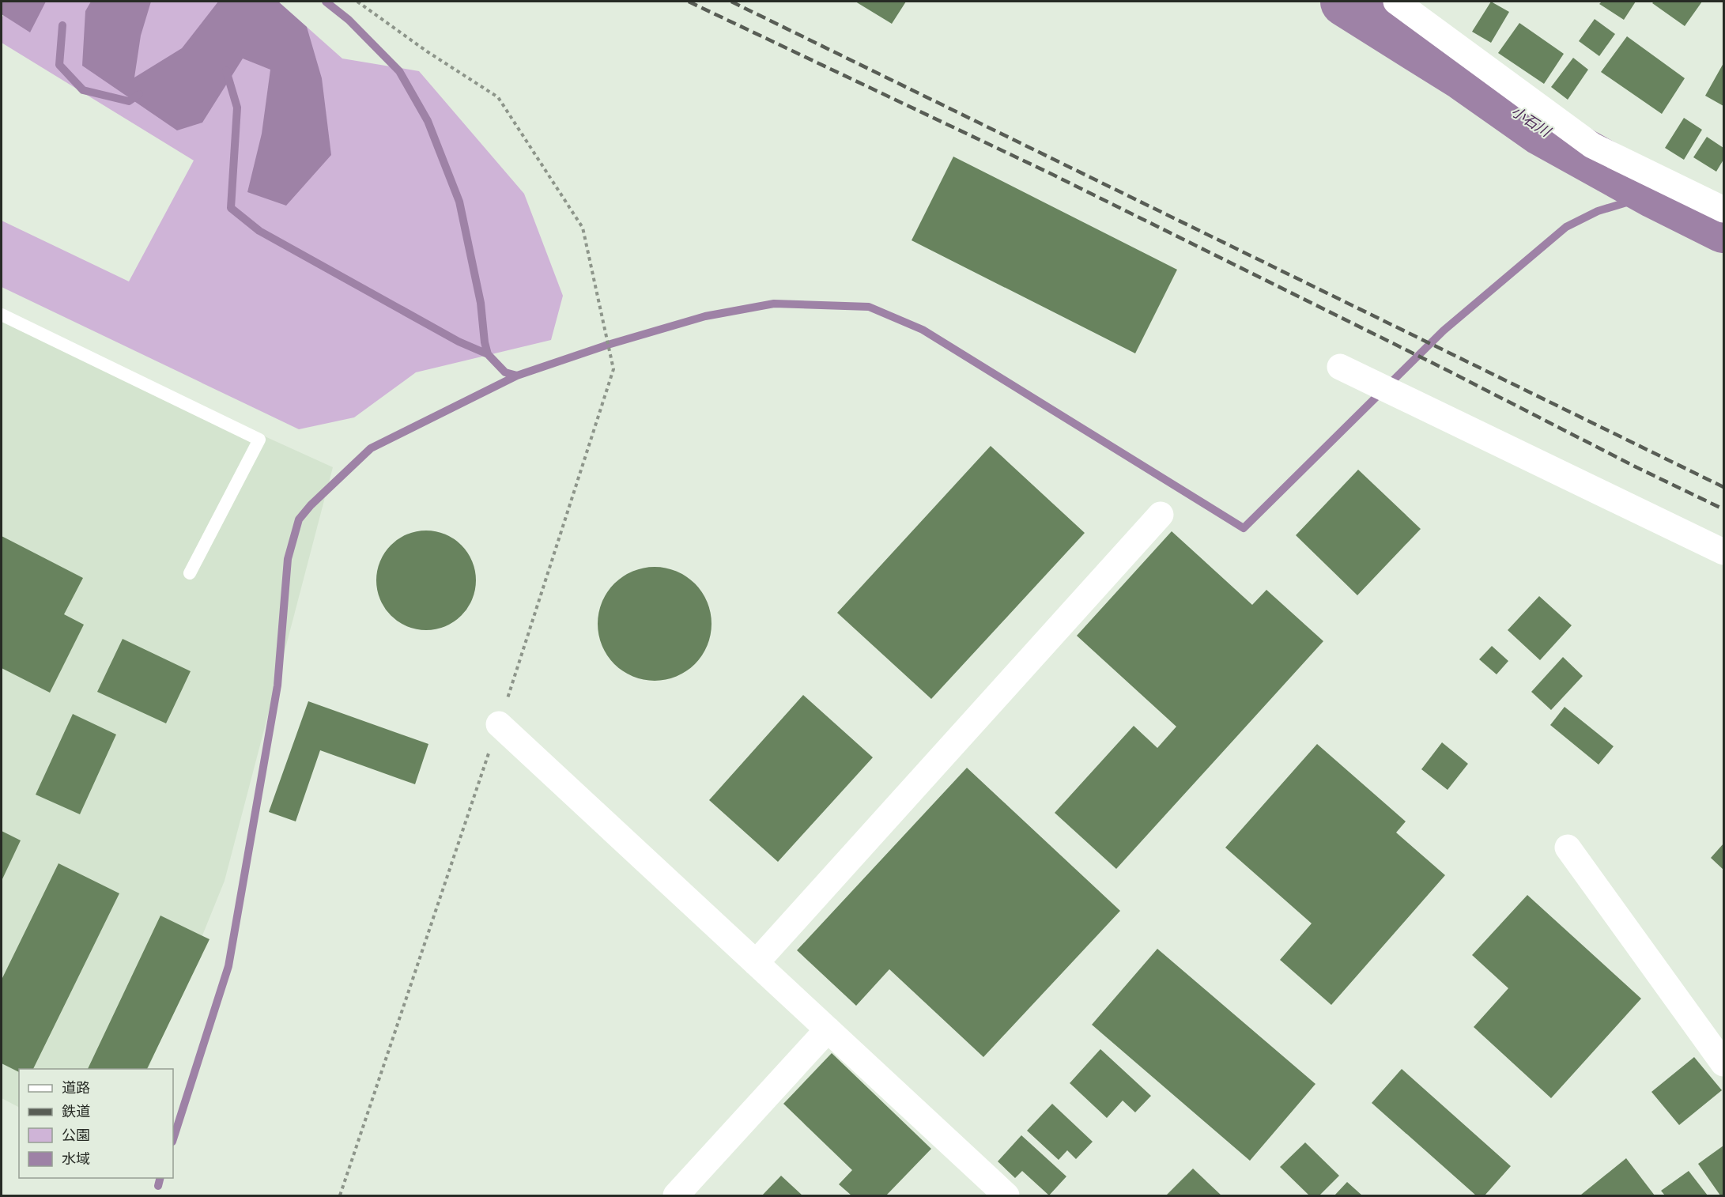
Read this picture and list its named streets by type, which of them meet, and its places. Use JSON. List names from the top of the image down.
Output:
{
  "water": ["小石川"],
  "legend": [
    "道路",
    "鉄道",
    "公園",
    "水域"
  ]
}
